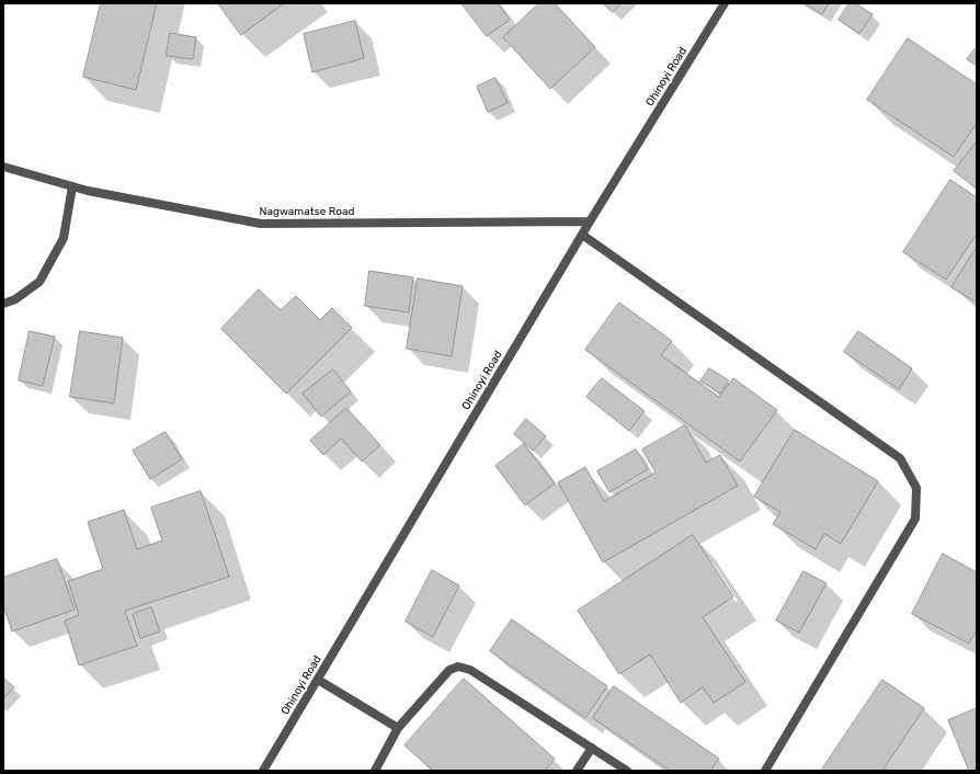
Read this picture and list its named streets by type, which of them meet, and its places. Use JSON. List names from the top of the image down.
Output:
{
  "streets": {
    "street": ["Ohinoyi Road", "Nagwamatse Road"]
  },
  "crossings": [
    ["Ohinoyi Road", "Nagwamatse Road"]
  ]
}
